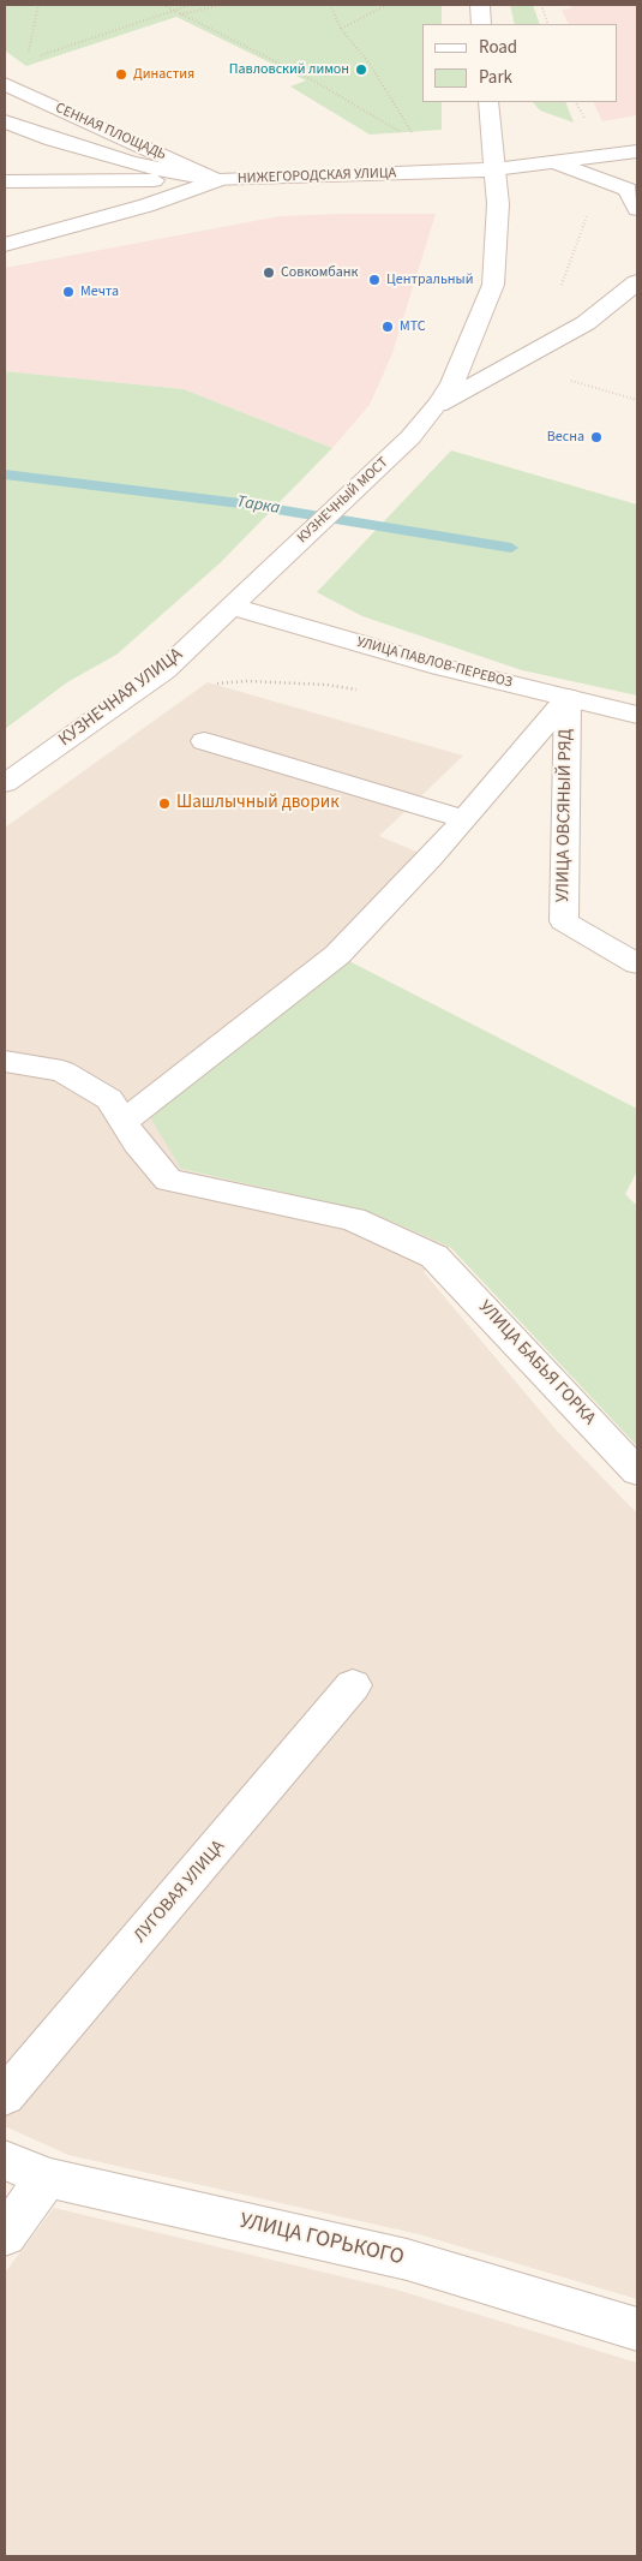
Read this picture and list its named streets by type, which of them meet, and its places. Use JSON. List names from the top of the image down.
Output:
{
  "streets": {
    "street": [
      "СЕННАЯ ПЛОЩАДЬ",
      "НИЖЕГОРОДСКАЯ УЛИЦА",
      "КУЗНЕЧНЫЙ МОСТ",
      "УЛИЦА ПАВЛОВ-ПЕРЕВОЗ",
      "КУЗНЕЧНАЯ УЛИЦА",
      "УЛИЦА ОВСЯНЫЙ РЯД",
      "УЛИЦА БАБЬЯ ГОРКА",
      "ЛУГОВАЯ УЛИЦА",
      "УЛИЦА ГОРЬКОГО"
    ]
  },
  "crossings": [
    ["СЕННАЯ ПЛОЩАДЬ", "НИЖЕГОРОДСКАЯ УЛИЦА"],
    ["КУЗНЕЧНЫЙ МОСТ", "УЛИЦА ПАВЛОВ-ПЕРЕВОЗ"],
    ["КУЗНЕЧНЫЙ МОСТ", "КУЗНЕЧНАЯ УЛИЦА"],
    ["УЛИЦА ПАВЛОВ-ПЕРЕВОЗ", "КУЗНЕЧНАЯ УЛИЦА"],
    ["УЛИЦА ПАВЛОВ-ПЕРЕВОЗ", "УЛИЦА ОВСЯНЫЙ РЯД"]
  ],
  "water": ["Тарка"],
  "places": [
    "Павловский лимон",
    "Династия",
    "Совкомбанк",
    "Центральный",
    "Мечта",
    "МТС",
    "Весна",
    "Шашлычный дворик"
  ],
  "legend": ["Road", "Park"]
}
